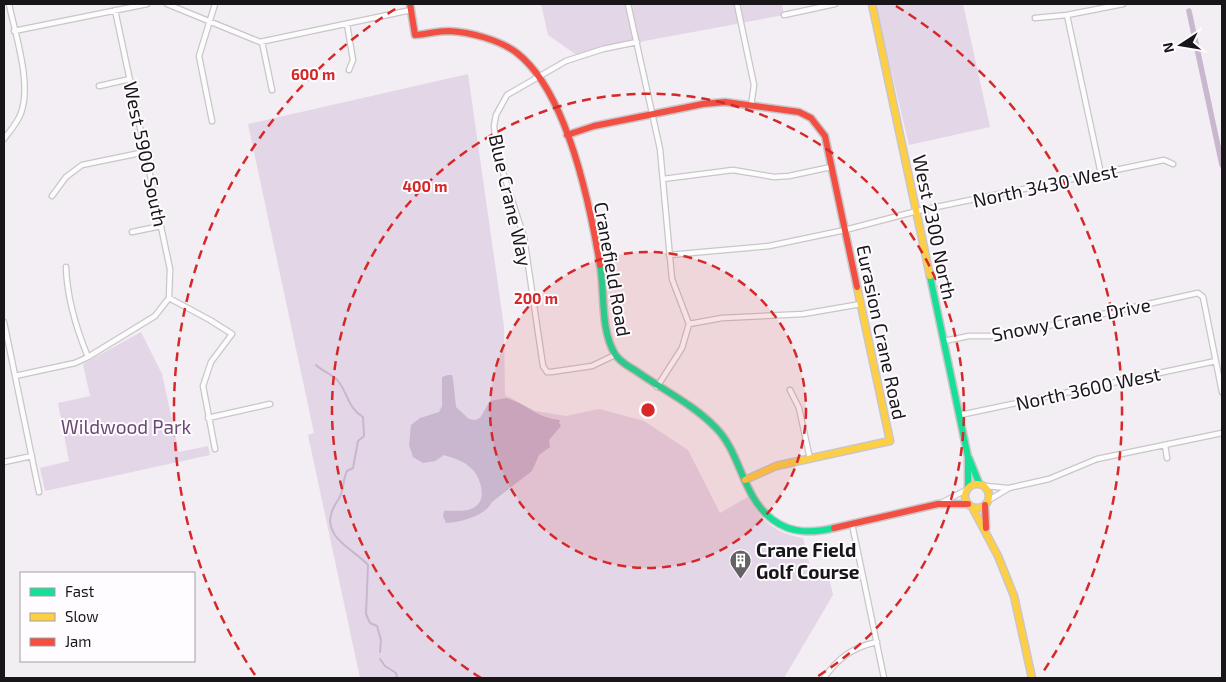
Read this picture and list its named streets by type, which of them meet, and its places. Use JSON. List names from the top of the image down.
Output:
{
  "streets": {
    "street": [
      "West 5900 South",
      "North 3430 West",
      "Blue Crane Way",
      "West 2300 North",
      "Cranefield Road",
      "Snowy Crane Drive",
      "Eurasion Crane Road",
      "North 3600 West"
    ]
  },
  "crossings": [
    ["North 3430 West", "West 2300 North"],
    ["North 3430 West", "Eurasion Crane Road"],
    ["Blue Crane Way", "Cranefield Road"],
    ["West 2300 North", "Snowy Crane Drive"],
    ["West 2300 North", "North 3600 West"],
    ["Snowy Crane Drive", "North 3600 West"]
  ],
  "parks": ["Wildwood Park"],
  "places": {
    "building": ["Crane Field Golf Course"]
  },
  "legend": ["Fast", "Slow", "Jam"],
  "north": "left",
  "rings": ["600 m", "400 m", "200 m"]
}
